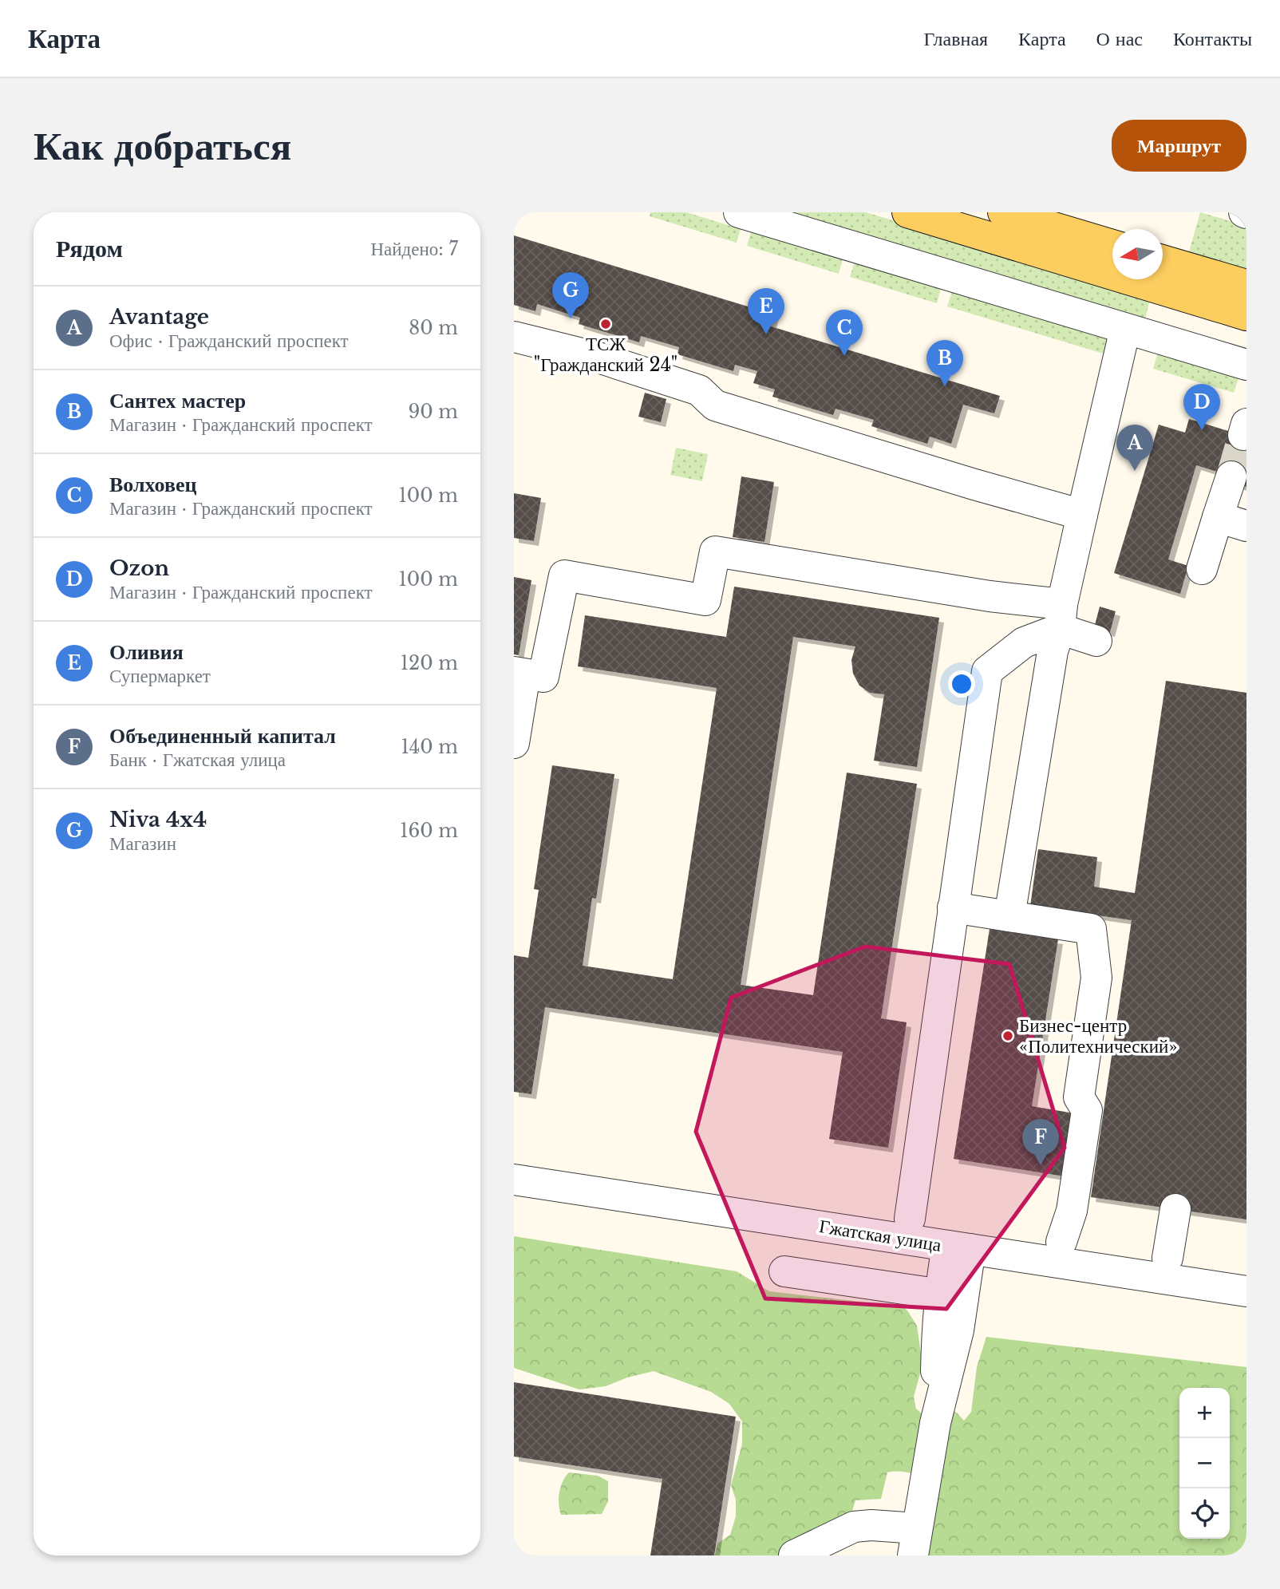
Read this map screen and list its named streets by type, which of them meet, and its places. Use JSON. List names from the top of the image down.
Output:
{
  "streets": {
    "street": ["Гжатская улица"]
  },
  "places": ["ТСЖ \"Гражданский 24\"", "Бизнес-центр «Политехнический»"],
  "north": "left",
  "page": {
    "header": "Карта",
    "nav": [
      "Главная",
      "Карта",
      "О нас",
      "Контакты"
    ],
    "buttons": "Маршрут",
    "title": "Как добраться",
    "heading": ["Рядом", "Найдено: 7"],
    "pins": [
      "G",
      "E",
      "C",
      "B",
      "D",
      "A",
      "F"
    ],
    "list": [
      {
        "mark": "A",
        "name": "Avantage",
        "note": "Офис · Гражданский проспект",
        "value": "80 m"
      },
      {
        "mark": "B",
        "name": "Сантех мастер",
        "note": "Магазин · Гражданский проспект",
        "value": "90 m"
      },
      {
        "mark": "C",
        "name": "Волховец",
        "note": "Магазин · Гражданский проспект",
        "value": "100 m"
      },
      {
        "mark": "D",
        "name": "Ozon",
        "note": "Магазин · Гражданский проспект",
        "value": "100 m"
      },
      {
        "mark": "E",
        "name": "Оливия",
        "note": "Супермаркет",
        "value": "120 m"
      },
      {
        "mark": "F",
        "name": "Объединенный капитал",
        "note": "Банк · Гжатская улица",
        "value": "140 m"
      },
      {
        "mark": "G",
        "name": "Niva 4x4",
        "note": "Магазин",
        "value": "160 m"
      }
    ],
    "map_buttons": ["+", "−"]
  }
}
